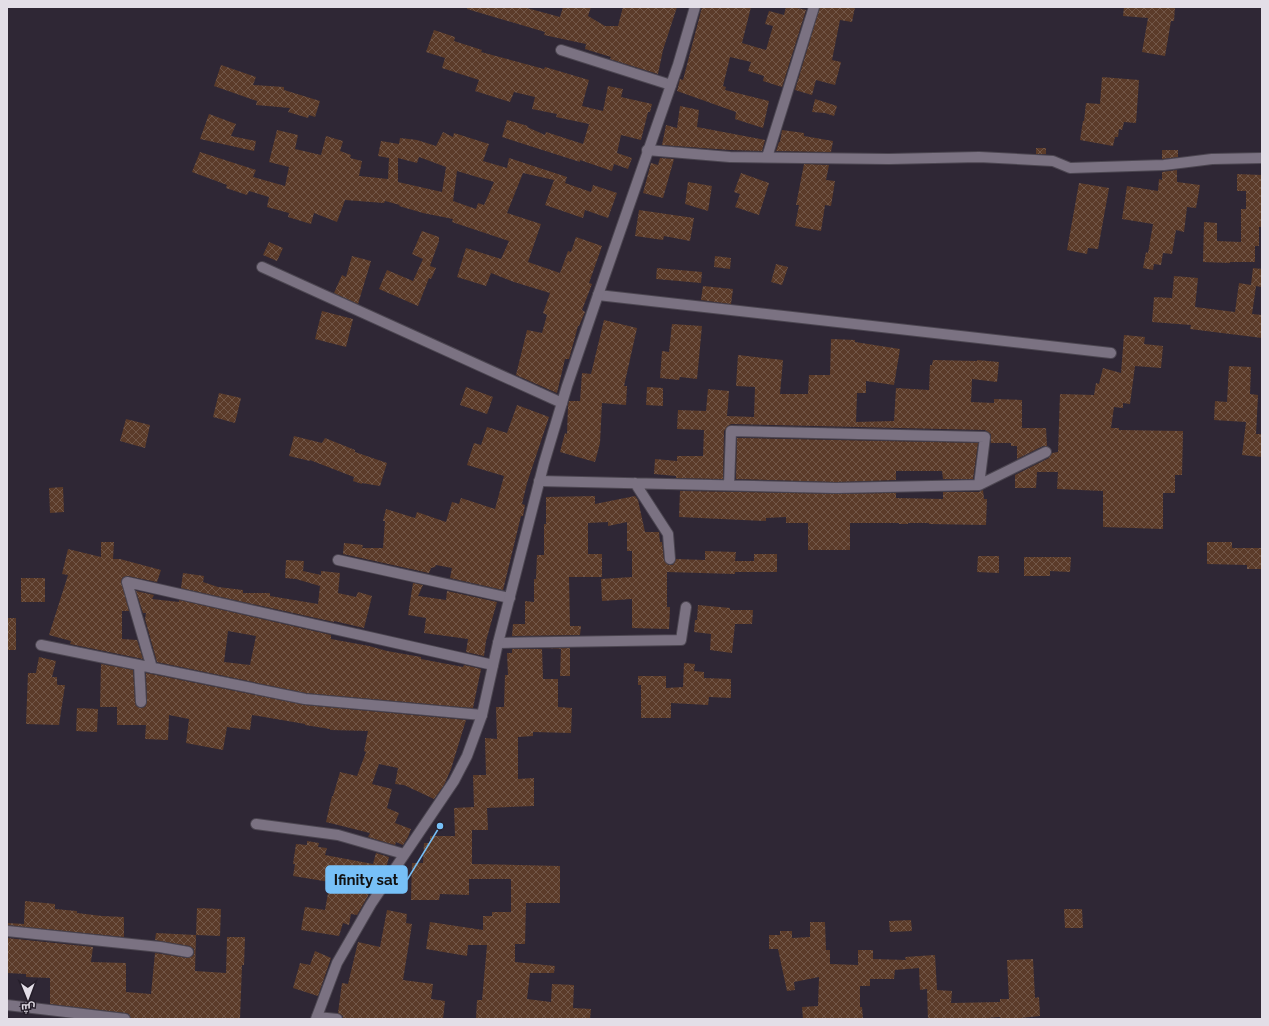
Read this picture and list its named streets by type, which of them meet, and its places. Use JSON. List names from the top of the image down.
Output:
{
  "places": ["Ifinity sat"],
  "north": "bottom"
}
